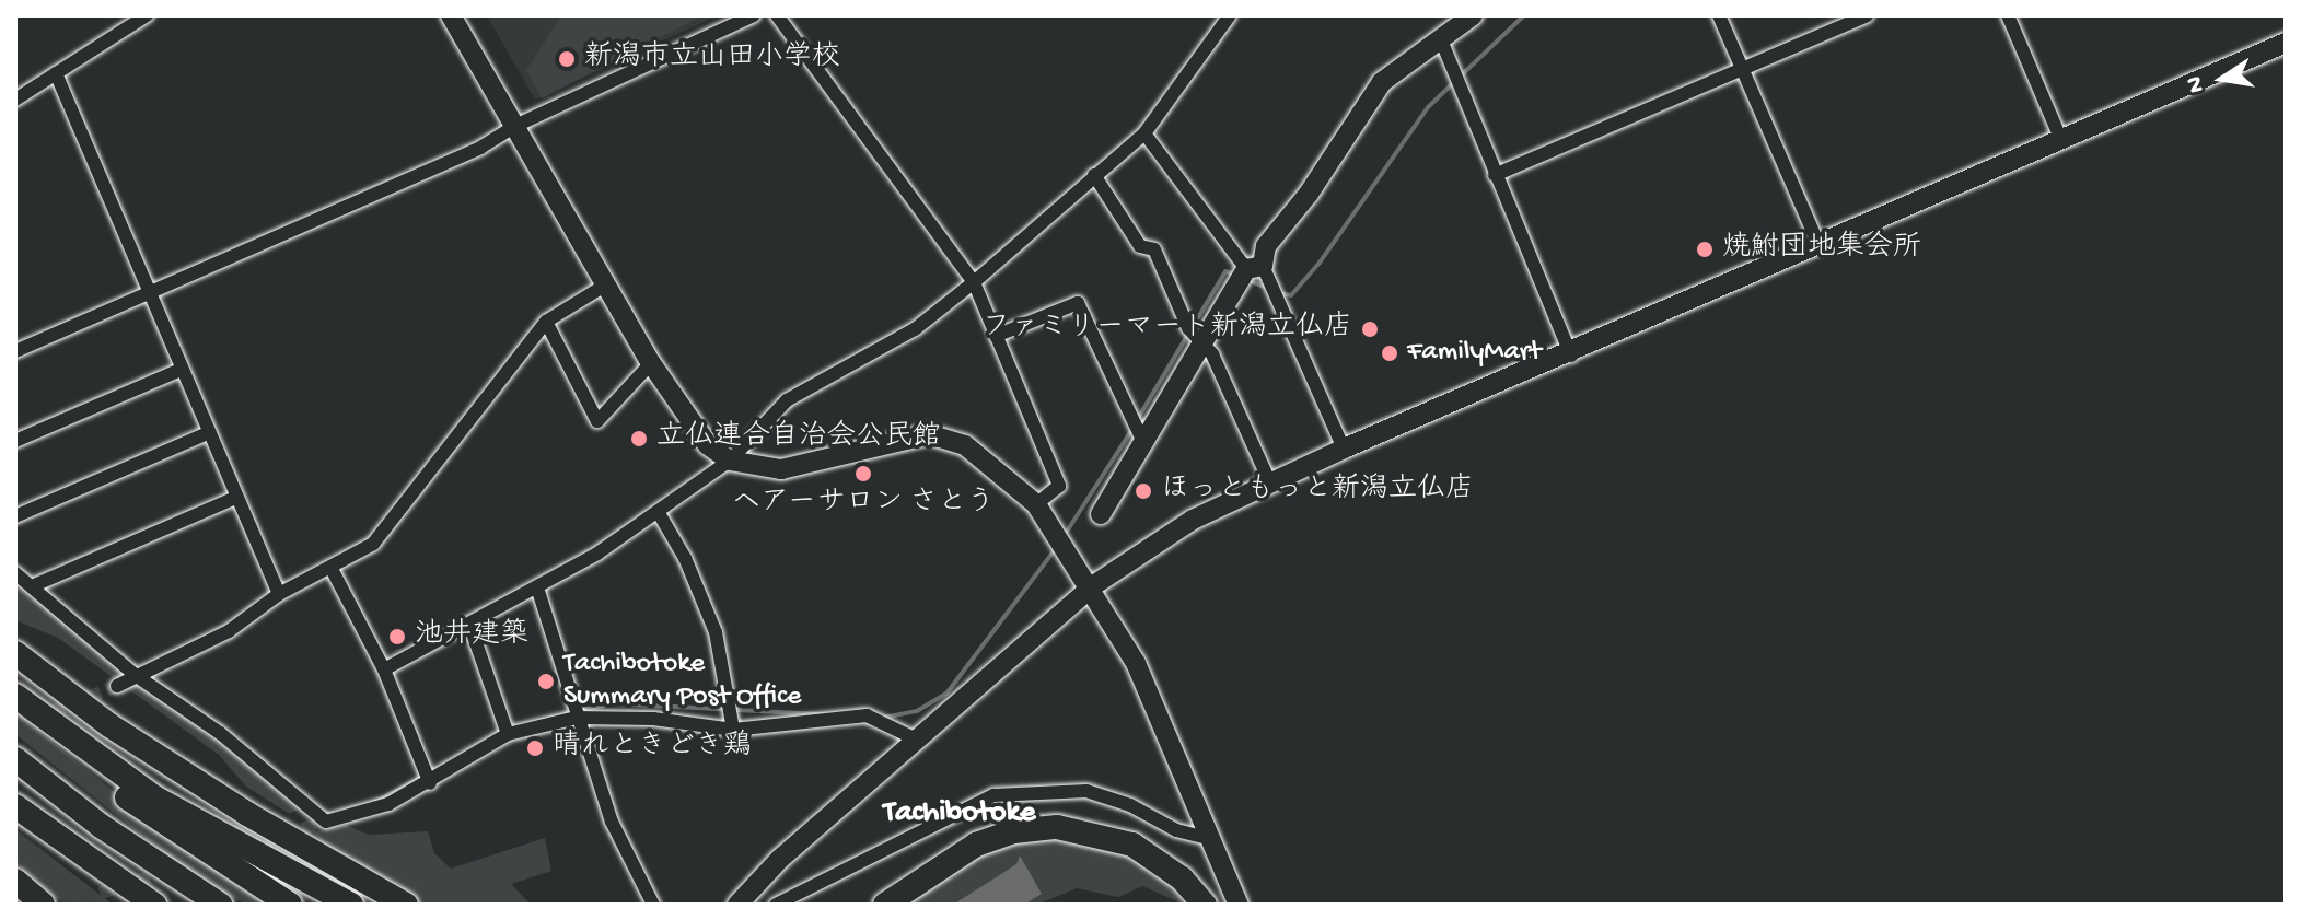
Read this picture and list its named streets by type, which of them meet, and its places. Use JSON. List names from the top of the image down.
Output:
{
  "districts": ["Tachibotoke"],
  "places": [
    "新潟市立山田小学校",
    "焼鮒団地集会所",
    "ファミリーマート新潟立仏店",
    "FamilyMart",
    "立仏連合自治会公民館",
    "ヘアーサロン さとう",
    "ほっともっと新潟立仏店",
    "池井建築",
    "Tachibotoke Summary Post Office",
    "晴れときどき鶏"
  ],
  "north": "left"
}
